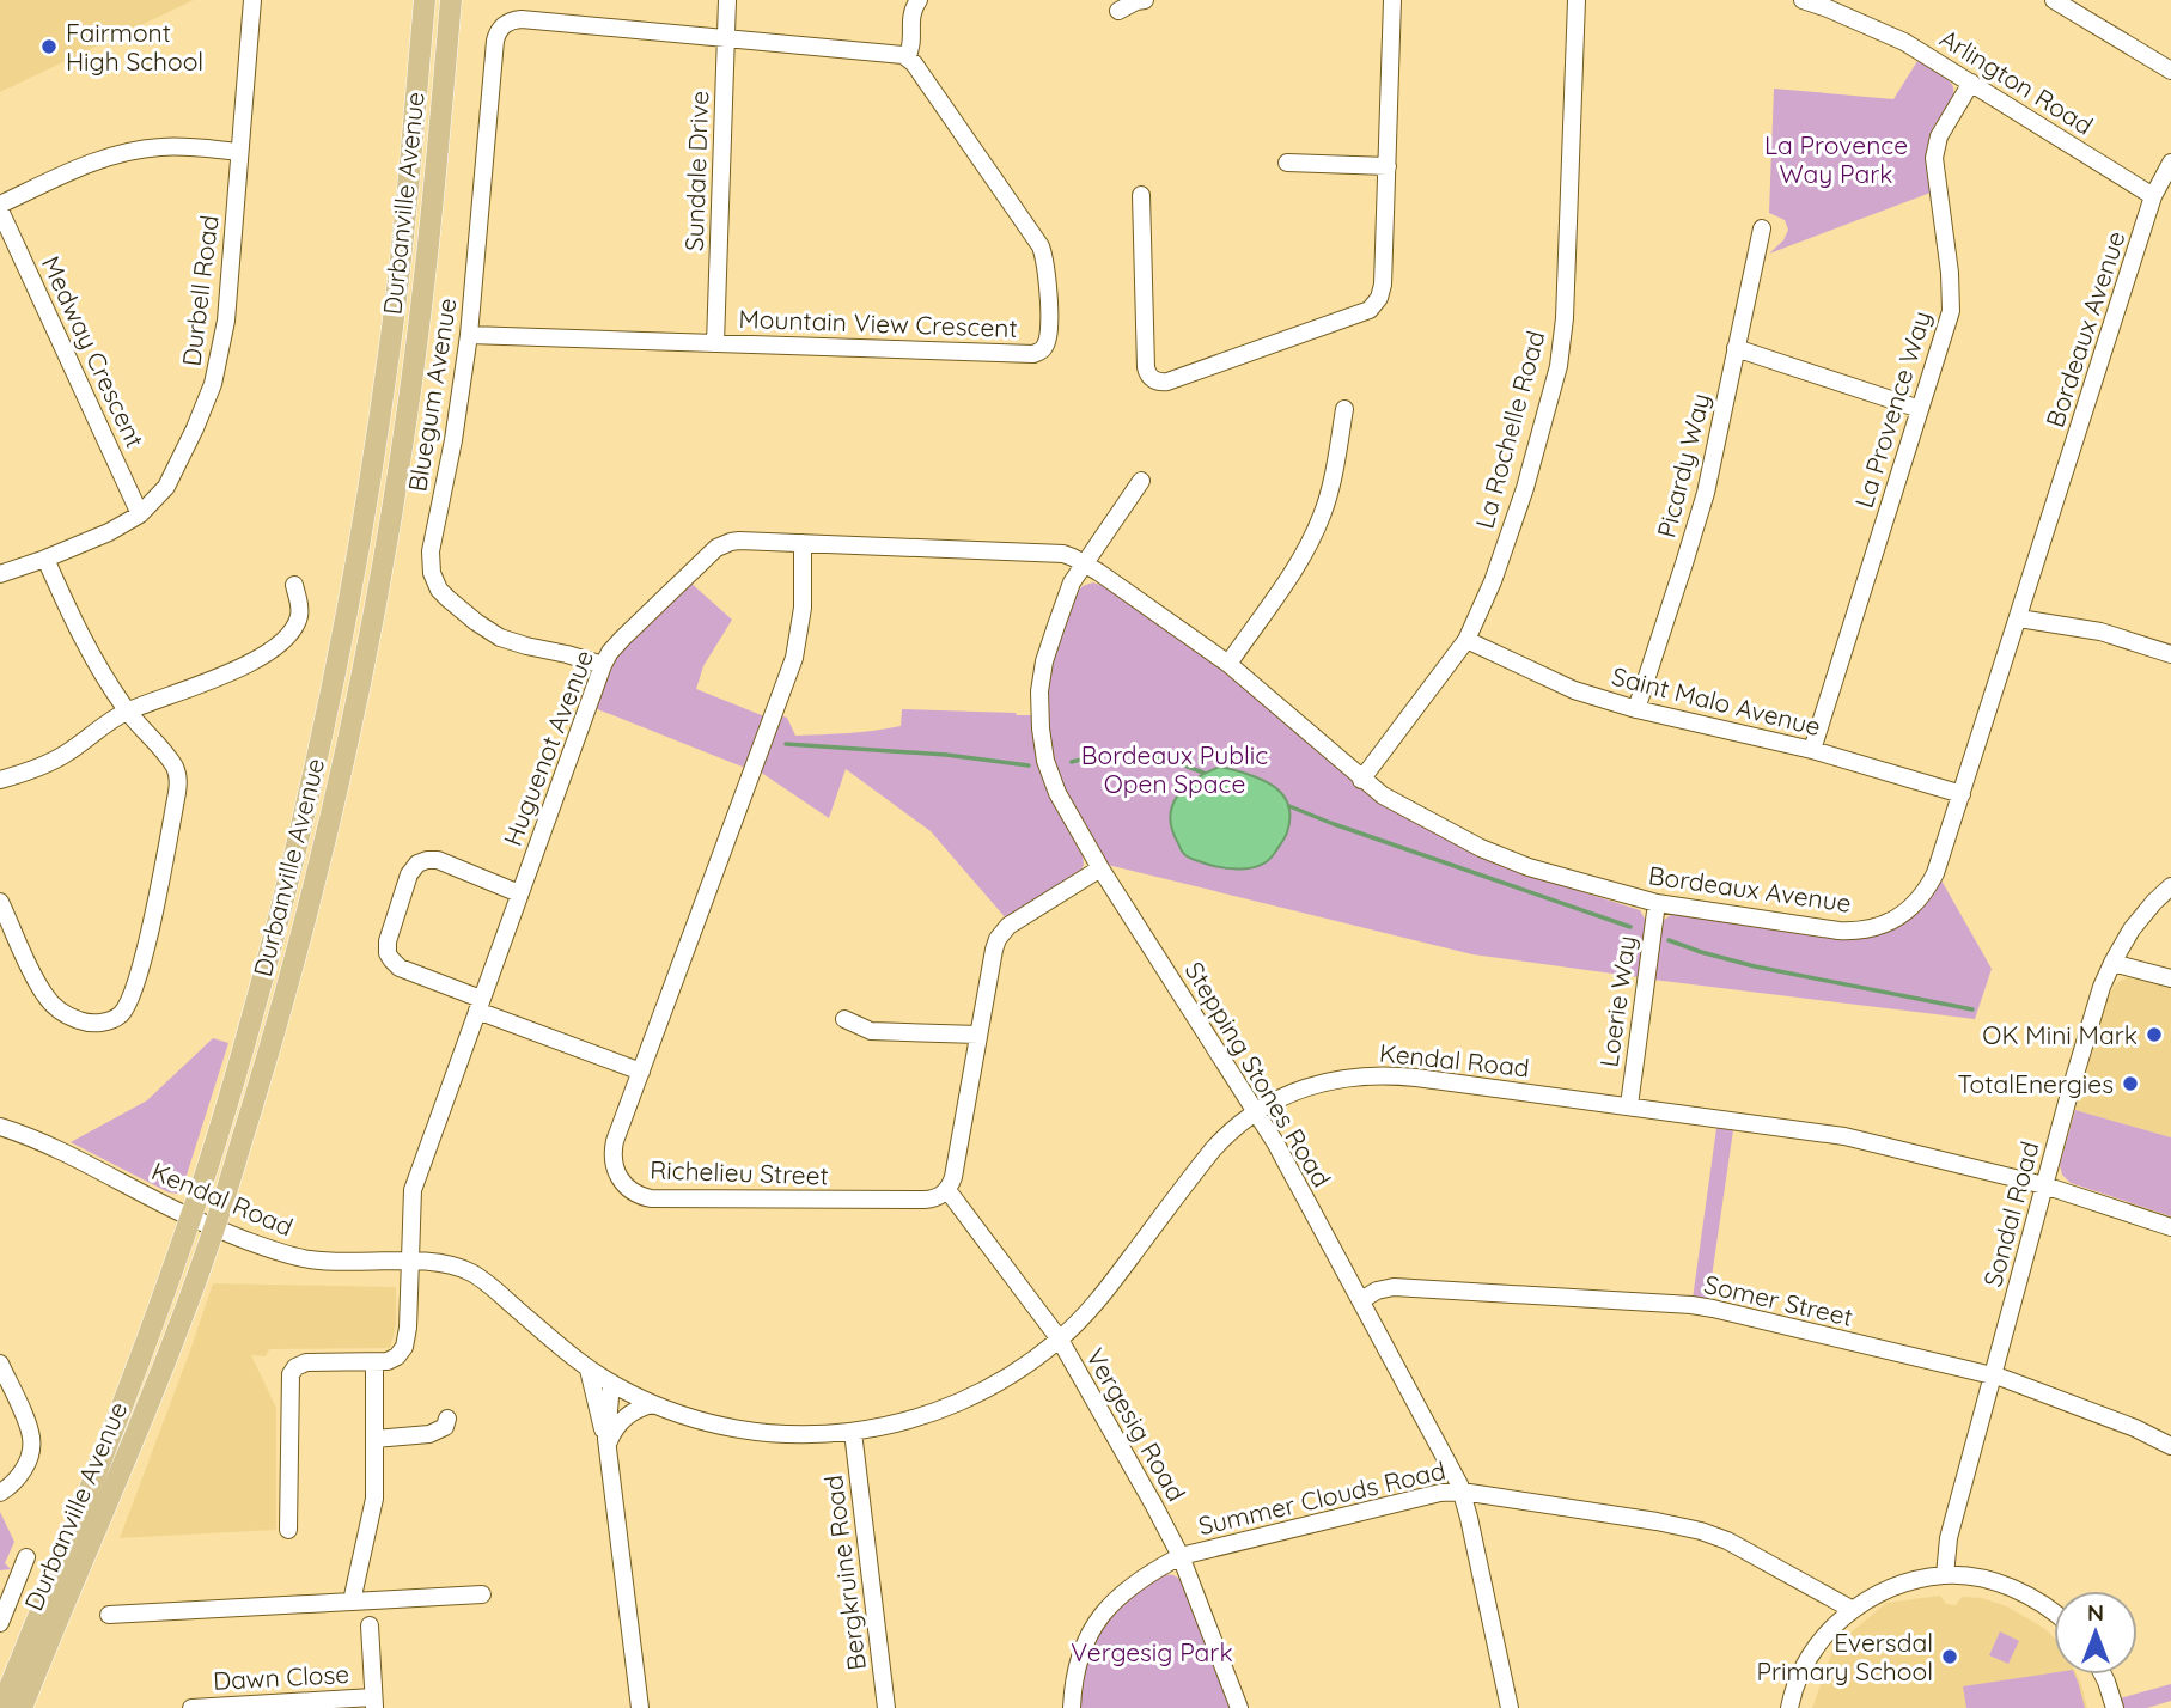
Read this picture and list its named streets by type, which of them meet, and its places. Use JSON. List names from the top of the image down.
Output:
{
  "streets": {
    "main road": ["Durbanville Avenue"],
    "street": [
      "Arlington Road",
      "Sundale Drive",
      "Durbell Road",
      "Mountain View Crescent",
      "Bordeaux Avenue",
      "Medway Crescent",
      "Bluegum Avenue",
      "La Provence Way",
      "La Rochelle Road",
      "Picardy Way",
      "Saint Malo Avenue",
      "Huguenot Avenue",
      "Loerie Way",
      "Kendal Road",
      "Stepping Stones Road",
      "Richelieu Street",
      "Sondal Road",
      "Somer Street",
      "Vergesig Road",
      "Summer Clouds Road",
      "Bergkruine Road",
      "Dawn Close"
    ]
  },
  "crossings": [
    ["Arlington Road", "Bordeaux Avenue"],
    ["Arlington Road", "La Provence Way"],
    ["Sundale Drive", "Mountain View Crescent"],
    ["Sundale Drive", "Bluegum Avenue"],
    ["Durbanville Avenue", "Kendal Road"],
    ["Durbell Road", "Medway Crescent"],
    ["Mountain View Crescent", "Bluegum Avenue"],
    ["Bordeaux Avenue", "La Rochelle Road"],
    ["Bordeaux Avenue", "Saint Malo Avenue"],
    ["Bordeaux Avenue", "Huguenot Avenue"],
    ["Bordeaux Avenue", "Loerie Way"],
    ["Bordeaux Avenue", "Stepping Stones Road"],
    ["Bluegum Avenue", "Huguenot Avenue"],
    ["La Provence Way", "Saint Malo Avenue"],
    ["La Rochelle Road", "Saint Malo Avenue"],
    ["Picardy Way", "Saint Malo Avenue"],
    ["Huguenot Avenue", "Kendal Road"],
    ["Huguenot Avenue", "Stepping Stones Road"],
    ["Huguenot Avenue", "Richelieu Street"],
    ["Loerie Way", "Kendal Road"],
    ["Kendal Road", "Stepping Stones Road"],
    ["Kendal Road", "Sondal Road"],
    ["Kendal Road", "Vergesig Road"],
    ["Kendal Road", "Bergkruine Road"],
    ["Stepping Stones Road", "Somer Street"],
    ["Stepping Stones Road", "Summer Clouds Road"],
    ["Richelieu Street", "Vergesig Road"],
    ["Sondal Road", "Somer Street"],
    ["Vergesig Road", "Summer Clouds Road"]
  ],
  "parks": ["La Provence Way Park", "Bordeaux Public Open Space", "Vergesig Park"],
  "places": [
    "Fairmont High School",
    "OK Mini Mark",
    "TotalEnergies",
    "Eversdal Primary School"
  ],
  "north": "top"
}
